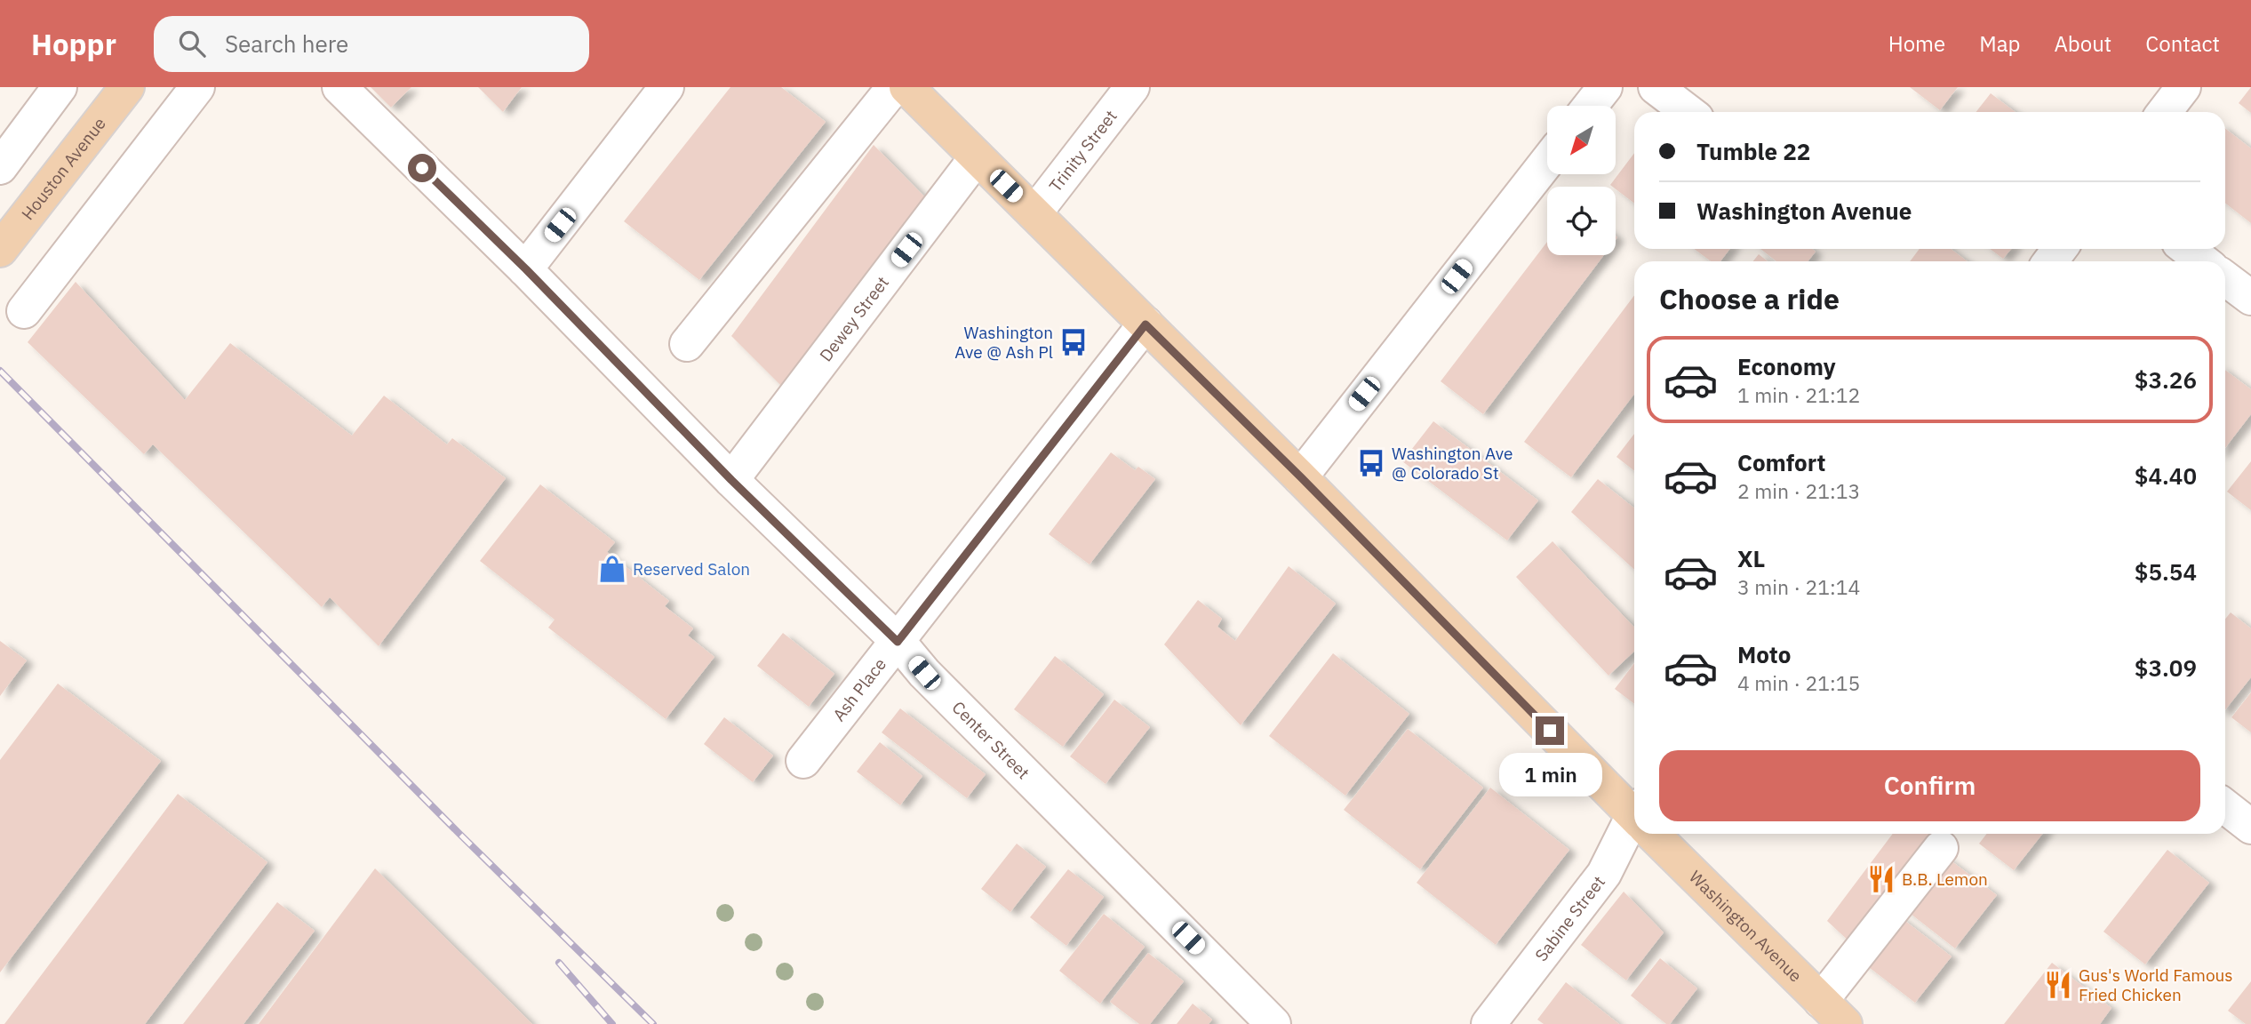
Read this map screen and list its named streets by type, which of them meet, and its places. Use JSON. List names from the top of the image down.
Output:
{
  "streets": {
    "main road": ["Houston Avenue", "Washington Avenue"],
    "street": [
      "Trinity Street",
      "Dewey Street",
      "Ash Place",
      "Center Street",
      "Sabine Street"
    ]
  },
  "crossings": [
    ["Trinity Street", "Washington Avenue"],
    ["Dewey Street", "Center Street"],
    ["Dewey Street", "Washington Avenue"],
    ["Ash Place", "Center Street"],
    ["Ash Place", "Washington Avenue"]
  ],
  "places": {
    "bus stop": ["Washington Ave @ Ash Pl", "Washington Ave @ Colorado St"],
    "shop": ["Reserved Salon"],
    "restaurant": ["B.B. Lemon", "Gus's World Famous Fried Chicken"]
  },
  "north": "bottom left",
  "page": {
    "header": "Hoppr",
    "search": "Search here",
    "nav": [
      "Home",
      "Map",
      "About",
      "Contact"
    ],
    "banner": ["Tumble 22", "Washington Avenue"],
    "heading": "Choose a ride",
    "list": [
      {
        "name": "Economy",
        "note": "1 min · 21:12",
        "value": "$3.26"
      },
      {
        "name": "Comfort",
        "note": "2 min · 21:13",
        "value": "$4.40"
      },
      {
        "name": "XL",
        "note": "3 min · 21:14",
        "value": "$5.54"
      },
      {
        "name": "Moto",
        "note": "4 min · 21:15",
        "value": "$3.09"
      }
    ],
    "buttons": "Confirm",
    "bubble": "1 min"
  }
}
